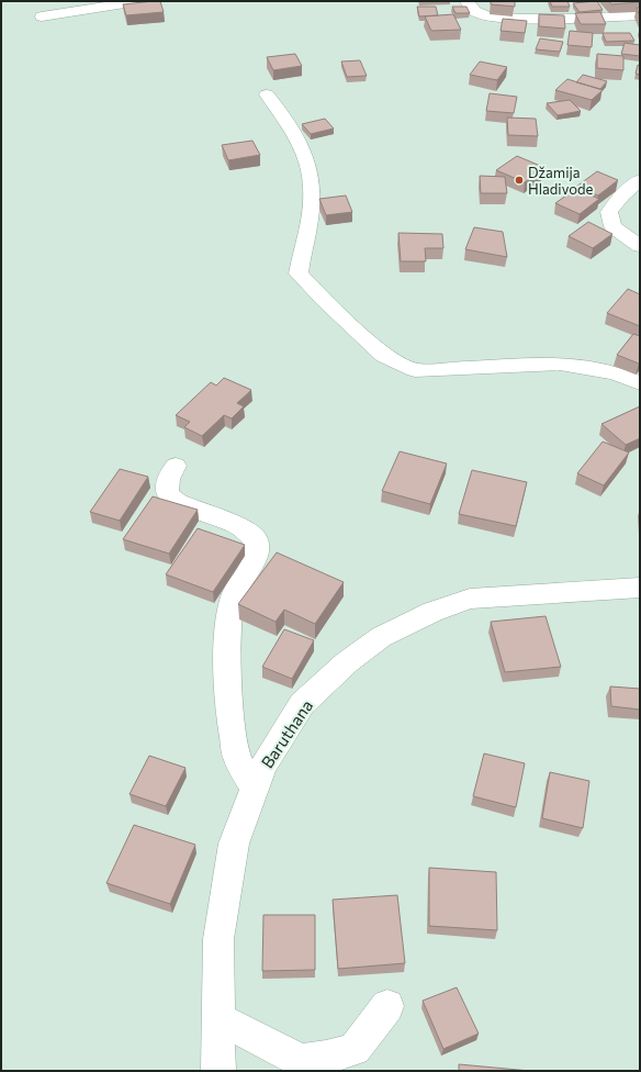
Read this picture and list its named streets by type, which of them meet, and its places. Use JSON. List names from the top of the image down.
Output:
{
  "streets": {
    "street": ["Baruthana"]
  },
  "places": ["Džamija Hladivode"]
}
